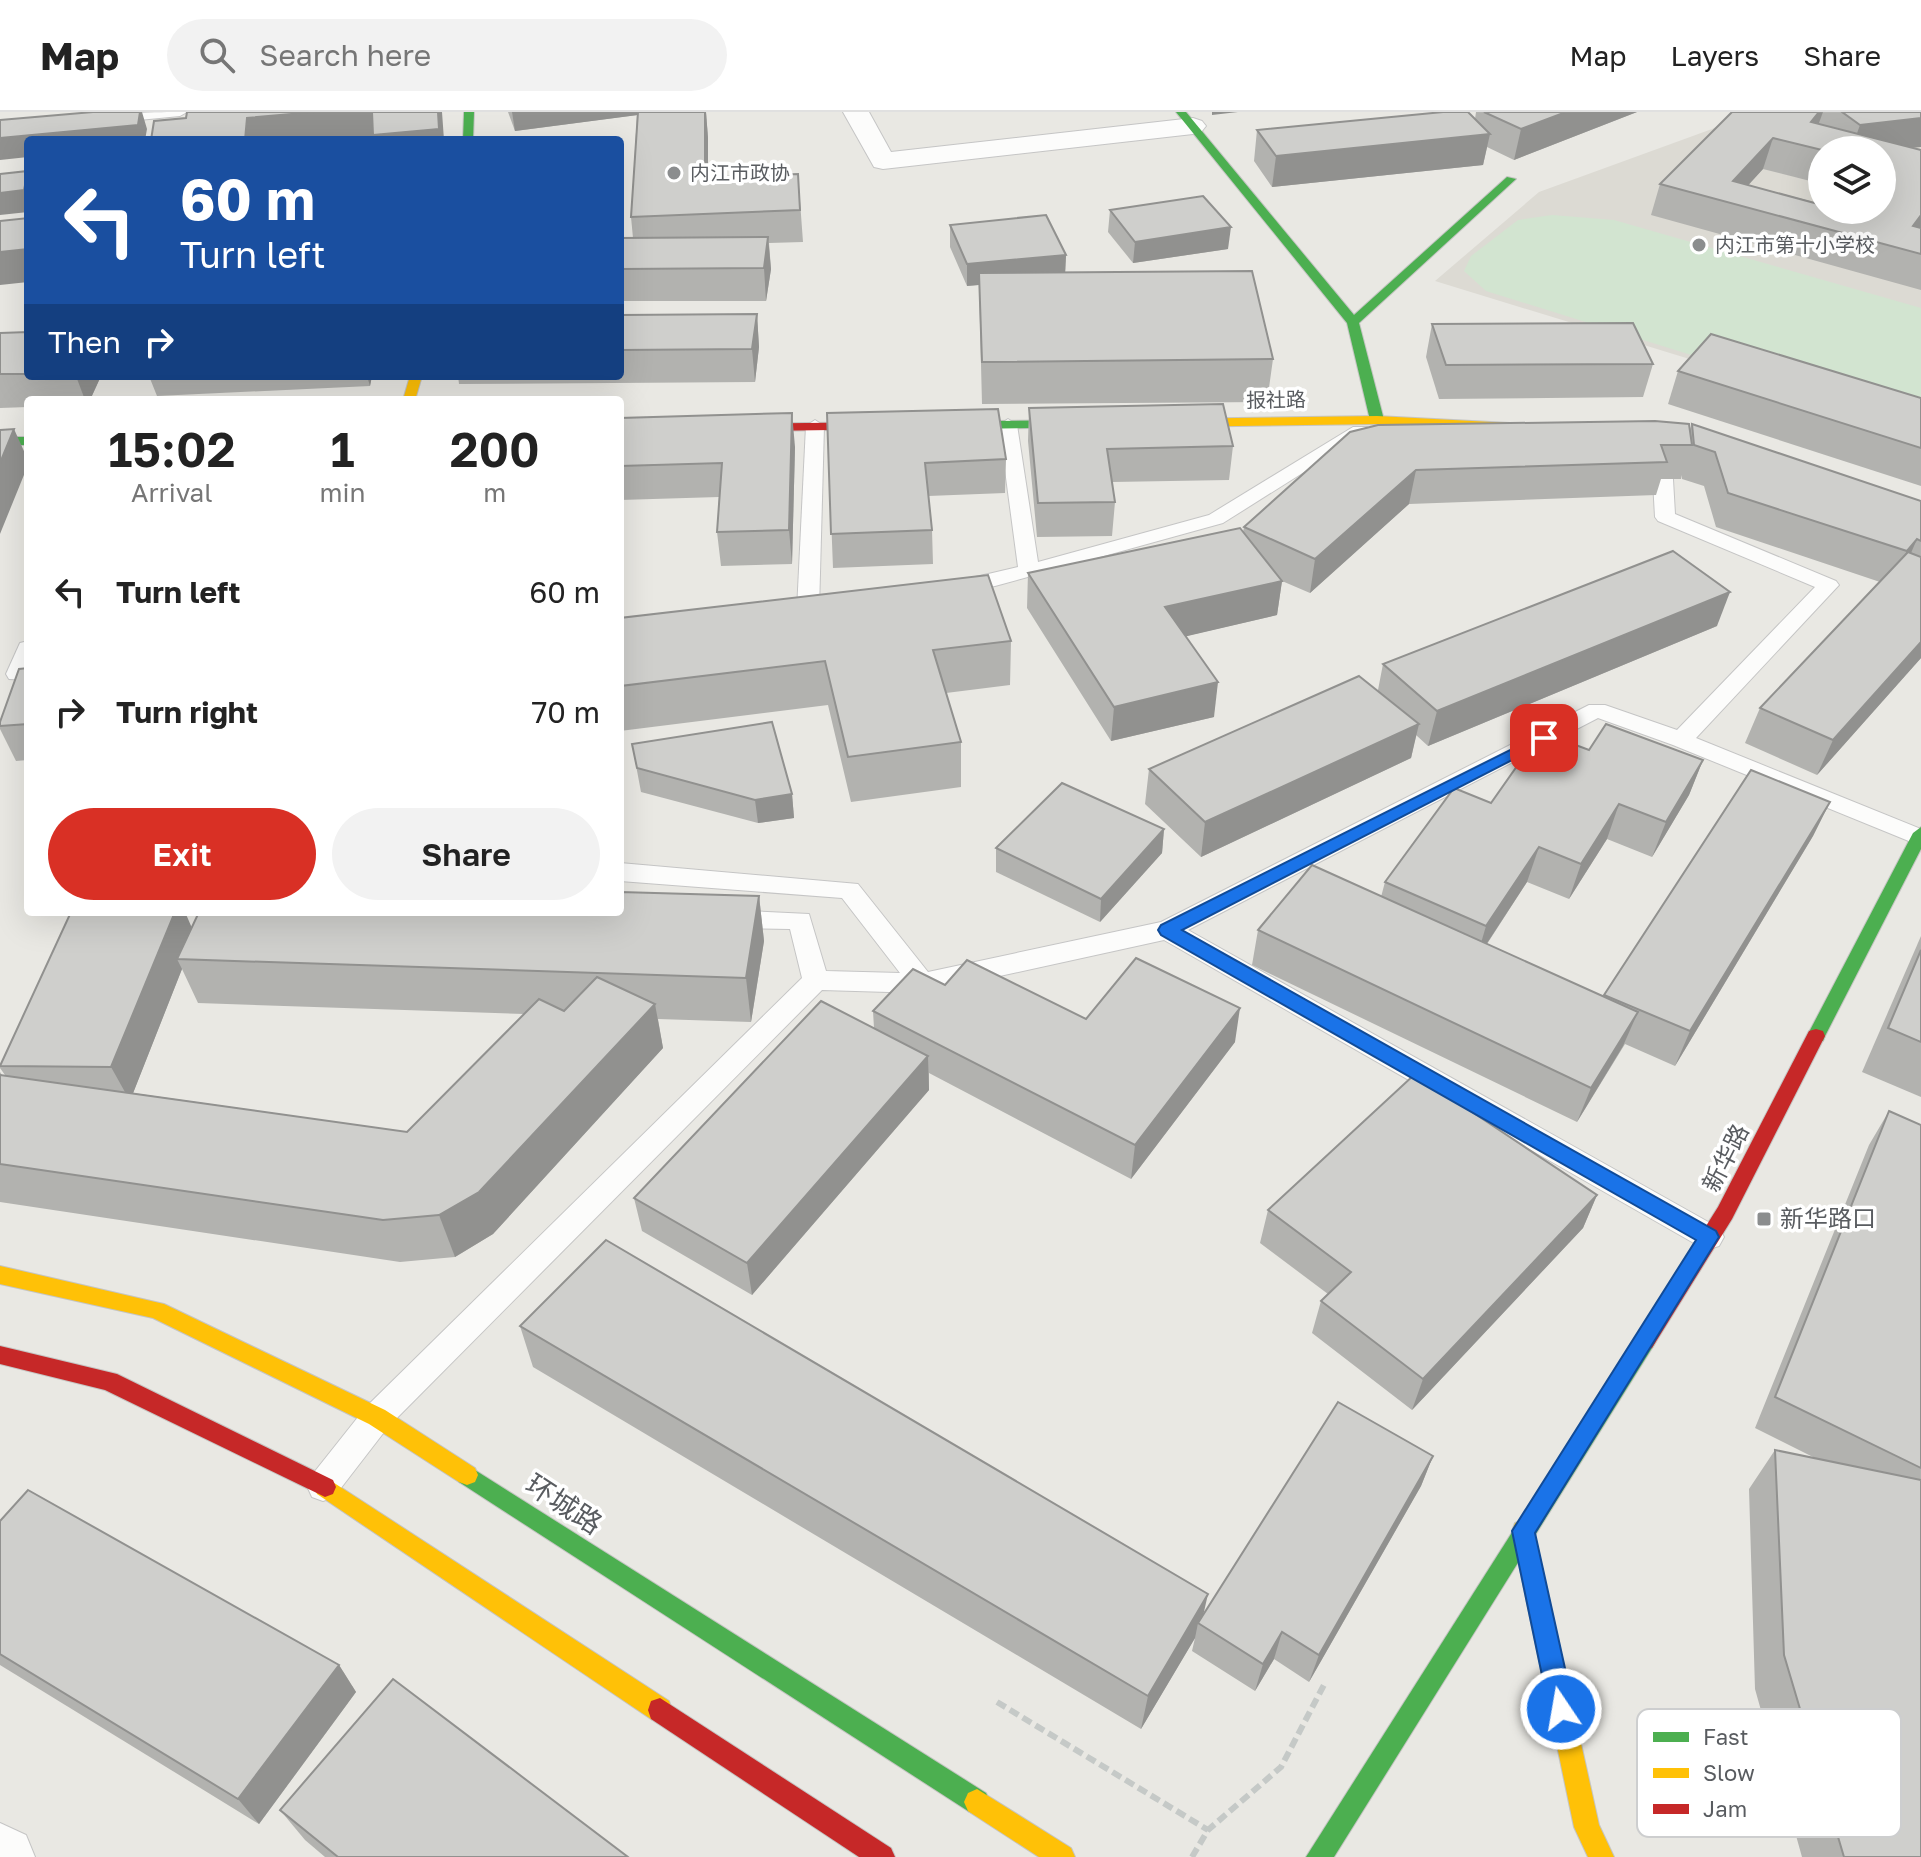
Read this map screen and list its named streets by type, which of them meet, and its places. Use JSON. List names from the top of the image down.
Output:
{
  "streets": {
    "street": ["报社路", "新华路", "环城路"]
  },
  "places": {
    "other": ["内江市政协", "内江市第十小学校"],
    "transit": ["新华路口"]
  },
  "legend": ["Fast", "Slow", "Jam"],
  "page": {
    "header": "Map",
    "search": "Search here",
    "nav": ["Map", "Layers", "Share"],
    "turn": ["60 m", "Turn left"],
    "then": "Then",
    "eta": [
      "15:02",
      "Arrival",
      "1",
      "min",
      "200",
      "m"
    ],
    "list": [
      {
        "name": "Turn left",
        "value": "60 m"
      },
      {
        "name": "Turn right",
        "value": "70 m"
      }
    ],
    "buttons": ["Exit", "Share"]
  }
}
